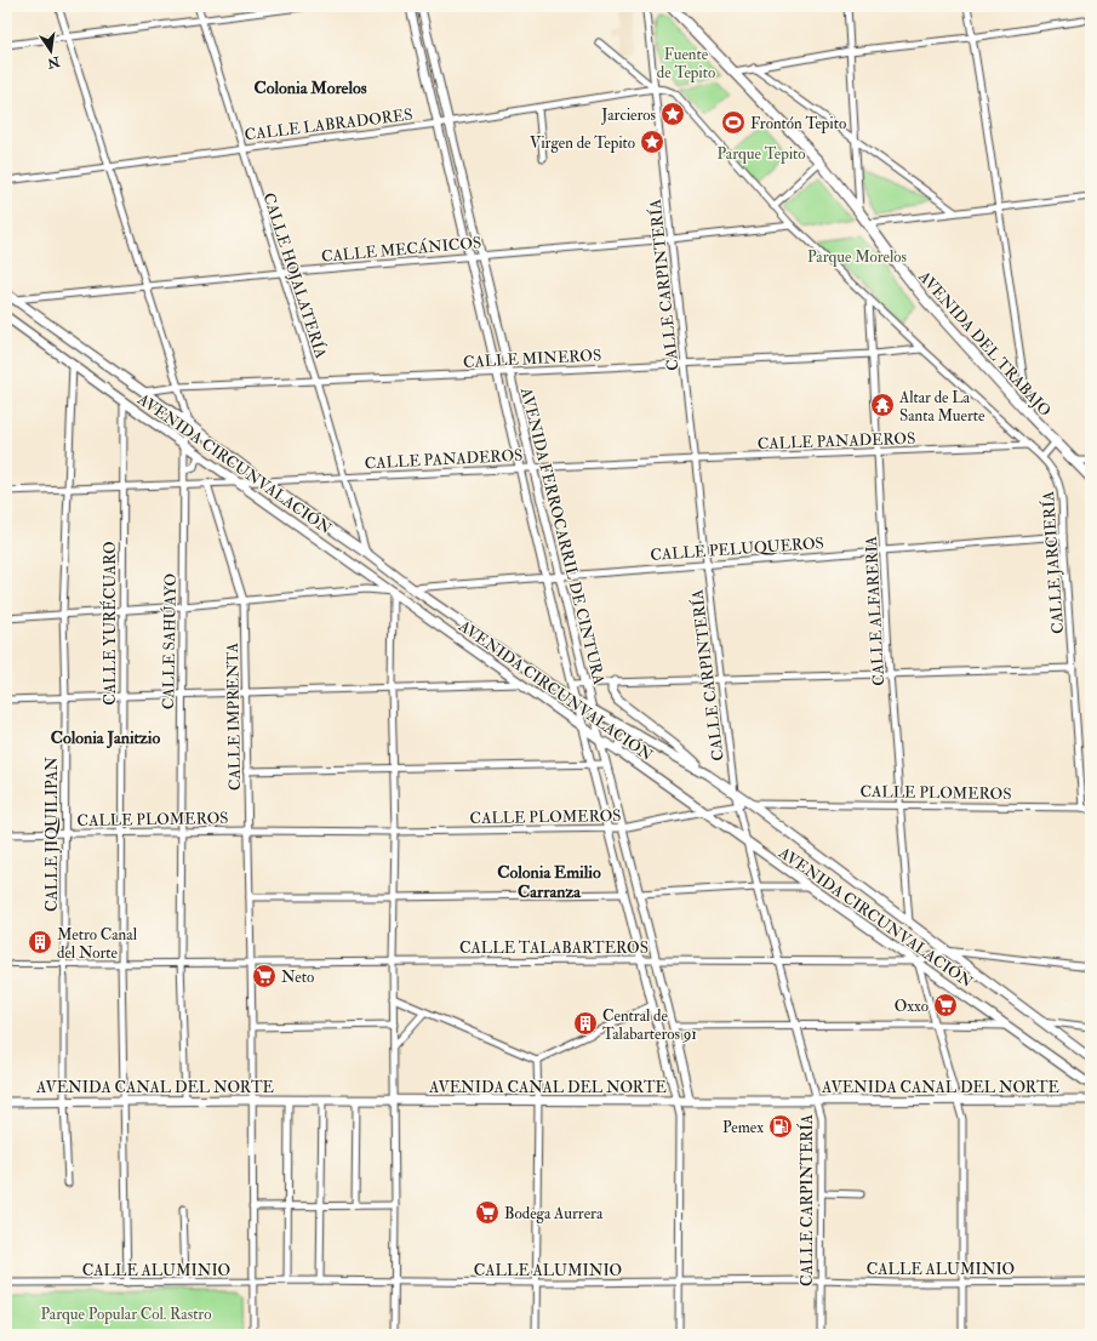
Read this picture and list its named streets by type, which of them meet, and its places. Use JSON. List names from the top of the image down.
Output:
{
  "streets": {
    "main road": ["AVENIDA DEL TRABAJO", "AVENIDA CIRCUNVALACIÓN", "AVENIDA CANAL DEL NORTE"],
    "street": [
      "CALLE LABRADORES",
      "CALLE MECÁNICOS",
      "CALLE HOJALATERÍA",
      "CALLE CARPINTERÍA",
      "CALLE MINEROS",
      "CALLE PANADEROS",
      "AVENIDA FERROCARRIL DE CINTURA",
      "CALLE PELUQUEROS",
      "CALLE JARCIERÍA",
      "CALLE ALFARERIA",
      "CALLE YURÉCUARO",
      "CALLE SAHÚAYO",
      "CALLE IMPRENTA",
      "CALLE PLOMEROS",
      "CALLE JIQUILIPAN",
      "CALLE TALABARTEROS",
      "CALLE ALUMINIO"
    ]
  },
  "crossings": [
    ["CALLE LABRADORES", "CALLE HOJALATERÍA"],
    ["CALLE LABRADORES", "CALLE CARPINTERÍA"],
    ["CALLE LABRADORES", "AVENIDA FERROCARRIL DE CINTURA"],
    ["CALLE LABRADORES", "CALLE JARCIERÍA"],
    ["CALLE MECÁNICOS", "CALLE HOJALATERÍA"],
    ["CALLE MECÁNICOS", "CALLE CARPINTERÍA"],
    ["CALLE MECÁNICOS", "AVENIDA CIRCUNVALACIÓN"],
    ["CALLE MECÁNICOS", "AVENIDA FERROCARRIL DE CINTURA"],
    ["CALLE MECÁNICOS", "CALLE JARCIERÍA"],
    ["CALLE HOJALATERÍA", "CALLE MINEROS"],
    ["CALLE HOJALATERÍA", "CALLE PANADEROS"],
    ["CALLE HOJALATERÍA", "AVENIDA CIRCUNVALACIÓN"],
    ["CALLE CARPINTERÍA", "CALLE MINEROS"],
    ["CALLE CARPINTERÍA", "CALLE PANADEROS"],
    ["CALLE CARPINTERÍA", "AVENIDA CIRCUNVALACIÓN"],
    ["CALLE CARPINTERÍA", "CALLE PELUQUEROS"],
    ["CALLE CARPINTERÍA", "CALLE JARCIERÍA"],
    ["CALLE CARPINTERÍA", "CALLE PLOMEROS"],
    ["CALLE CARPINTERÍA", "CALLE TALABARTEROS"],
    ["CALLE CARPINTERÍA", "AVENIDA CANAL DEL NORTE"],
    ["CALLE CARPINTERÍA", "CALLE ALUMINIO"],
    ["CALLE MINEROS", "AVENIDA CIRCUNVALACIÓN"],
    ["CALLE MINEROS", "AVENIDA FERROCARRIL DE CINTURA"],
    ["CALLE MINEROS", "CALLE JARCIERÍA"],
    ["CALLE MINEROS", "CALLE ALFARERIA"],
    ["CALLE PANADEROS", "AVENIDA CIRCUNVALACIÓN"],
    ["CALLE PANADEROS", "AVENIDA FERROCARRIL DE CINTURA"],
    ["CALLE PANADEROS", "CALLE JARCIERÍA"],
    ["CALLE PANADEROS", "CALLE ALFARERIA"],
    ["CALLE PANADEROS", "CALLE YURÉCUARO"],
    ["CALLE PANADEROS", "CALLE SAHÚAYO"],
    ["CALLE PANADEROS", "CALLE IMPRENTA"],
    ["CALLE PANADEROS", "CALLE JIQUILIPAN"],
    ["AVENIDA CIRCUNVALACIÓN", "AVENIDA FERROCARRIL DE CINTURA"],
    ["AVENIDA CIRCUNVALACIÓN", "CALLE PELUQUEROS"],
    ["AVENIDA CIRCUNVALACIÓN", "CALLE ALFARERIA"],
    ["AVENIDA CIRCUNVALACIÓN", "CALLE YURÉCUARO"],
    ["AVENIDA CIRCUNVALACIÓN", "CALLE SAHÚAYO"],
    ["AVENIDA CIRCUNVALACIÓN", "CALLE PLOMEROS"],
    ["AVENIDA CIRCUNVALACIÓN", "CALLE JIQUILIPAN"],
    ["AVENIDA CIRCUNVALACIÓN", "CALLE TALABARTEROS"],
    ["AVENIDA FERROCARRIL DE CINTURA", "CALLE PELUQUEROS"],
    ["AVENIDA FERROCARRIL DE CINTURA", "CALLE PLOMEROS"],
    ["AVENIDA FERROCARRIL DE CINTURA", "CALLE TALABARTEROS"],
    ["AVENIDA FERROCARRIL DE CINTURA", "AVENIDA CANAL DEL NORTE"],
    ["CALLE PELUQUEROS", "CALLE JARCIERÍA"],
    ["CALLE PELUQUEROS", "CALLE ALFARERIA"],
    ["CALLE JARCIERÍA", "CALLE ALFARERIA"],
    ["CALLE JARCIERÍA", "CALLE PLOMEROS"],
    ["CALLE ALFARERIA", "CALLE PLOMEROS"],
    ["CALLE YURÉCUARO", "CALLE PLOMEROS"],
    ["CALLE YURÉCUARO", "CALLE TALABARTEROS"],
    ["CALLE YURÉCUARO", "AVENIDA CANAL DEL NORTE"],
    ["CALLE YURÉCUARO", "CALLE ALUMINIO"],
    ["CALLE SAHÚAYO", "CALLE PLOMEROS"],
    ["CALLE SAHÚAYO", "CALLE TALABARTEROS"],
    ["CALLE SAHÚAYO", "AVENIDA CANAL DEL NORTE"],
    ["CALLE IMPRENTA", "CALLE PLOMEROS"],
    ["CALLE IMPRENTA", "CALLE TALABARTEROS"],
    ["CALLE IMPRENTA", "AVENIDA CANAL DEL NORTE"],
    ["CALLE IMPRENTA", "CALLE ALUMINIO"],
    ["CALLE PLOMEROS", "CALLE JIQUILIPAN"],
    ["CALLE JIQUILIPAN", "CALLE TALABARTEROS"],
    ["CALLE JIQUILIPAN", "AVENIDA CANAL DEL NORTE"]
  ],
  "districts": ["Colonia Morelos", "Colonia Janitzio", "Colonia Emilio Carranza"],
  "parks": [
    "Fuente de Tepito",
    "Parque Tepito",
    "Parque Morelos",
    "Parque Popular Col. Rastro"
  ],
  "places": {
    "place": ["Jarcieros", "Virgen de Tepito"],
    "sports": ["Frontón Tepito"],
    "temple": ["Altar de La Santa Muerte"],
    "building": ["Metro Canal del Norte", "Central de Talabarteros 91"],
    "supermarket": ["Neto", "Oxxo", "Bodega Aurrera"],
    "fuel station": ["Pemex"]
  },
  "north": "bottom"
}
